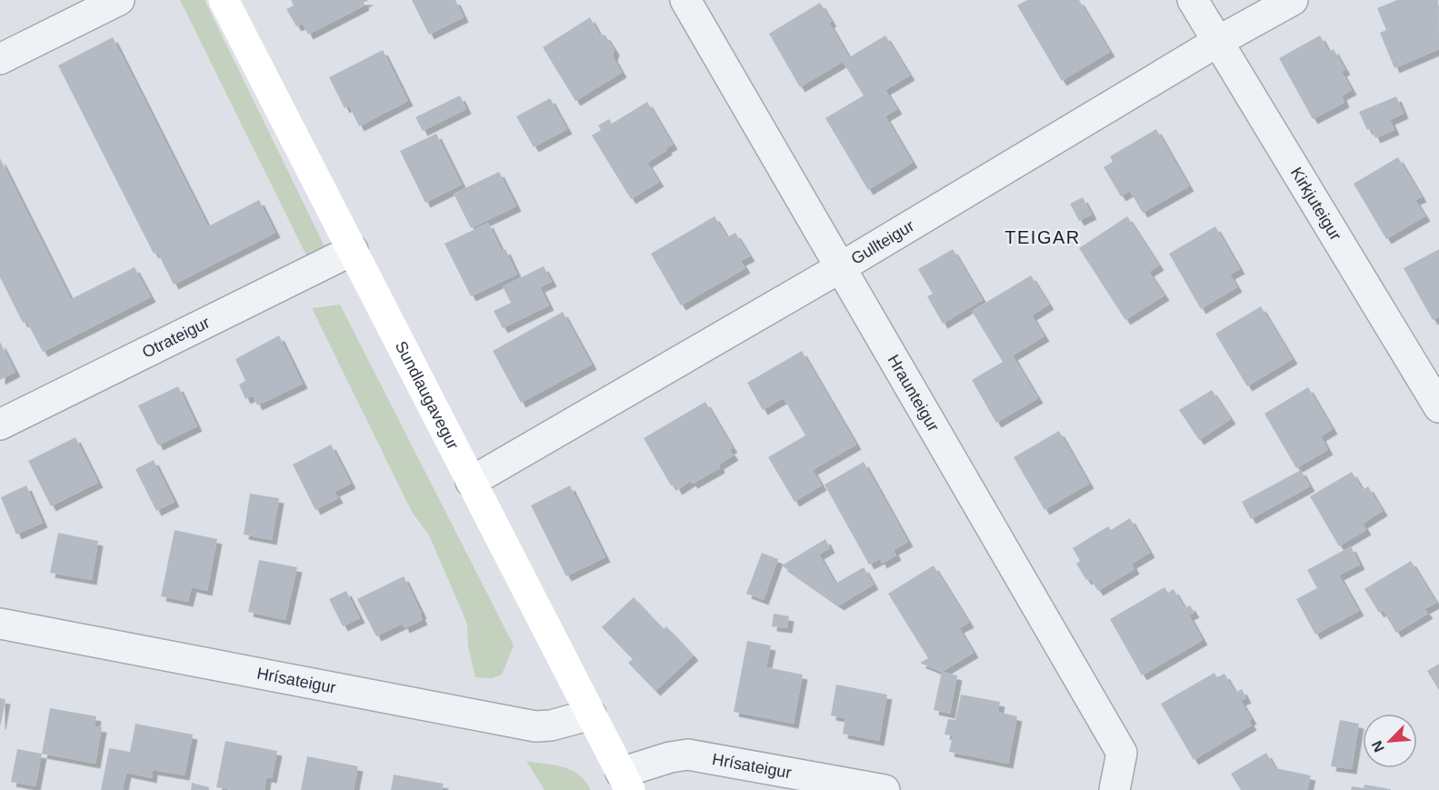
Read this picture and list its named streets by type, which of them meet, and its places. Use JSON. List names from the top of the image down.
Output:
{
  "streets": {
    "street": [
      "Kirkjuteigur",
      "Gullteigur",
      "Otrateigur",
      "Hraunteigur",
      "Sundlaugavegur",
      "Hrísateigur"
    ]
  },
  "crossings": [
    ["Kirkjuteigur", "Gullteigur"],
    ["Gullteigur", "Hraunteigur"],
    ["Gullteigur", "Sundlaugavegur"],
    ["Otrateigur", "Sundlaugavegur"],
    ["Sundlaugavegur", "Hrísateigur"]
  ],
  "districts": ["TEIGAR"],
  "north": "bottom left"
}
